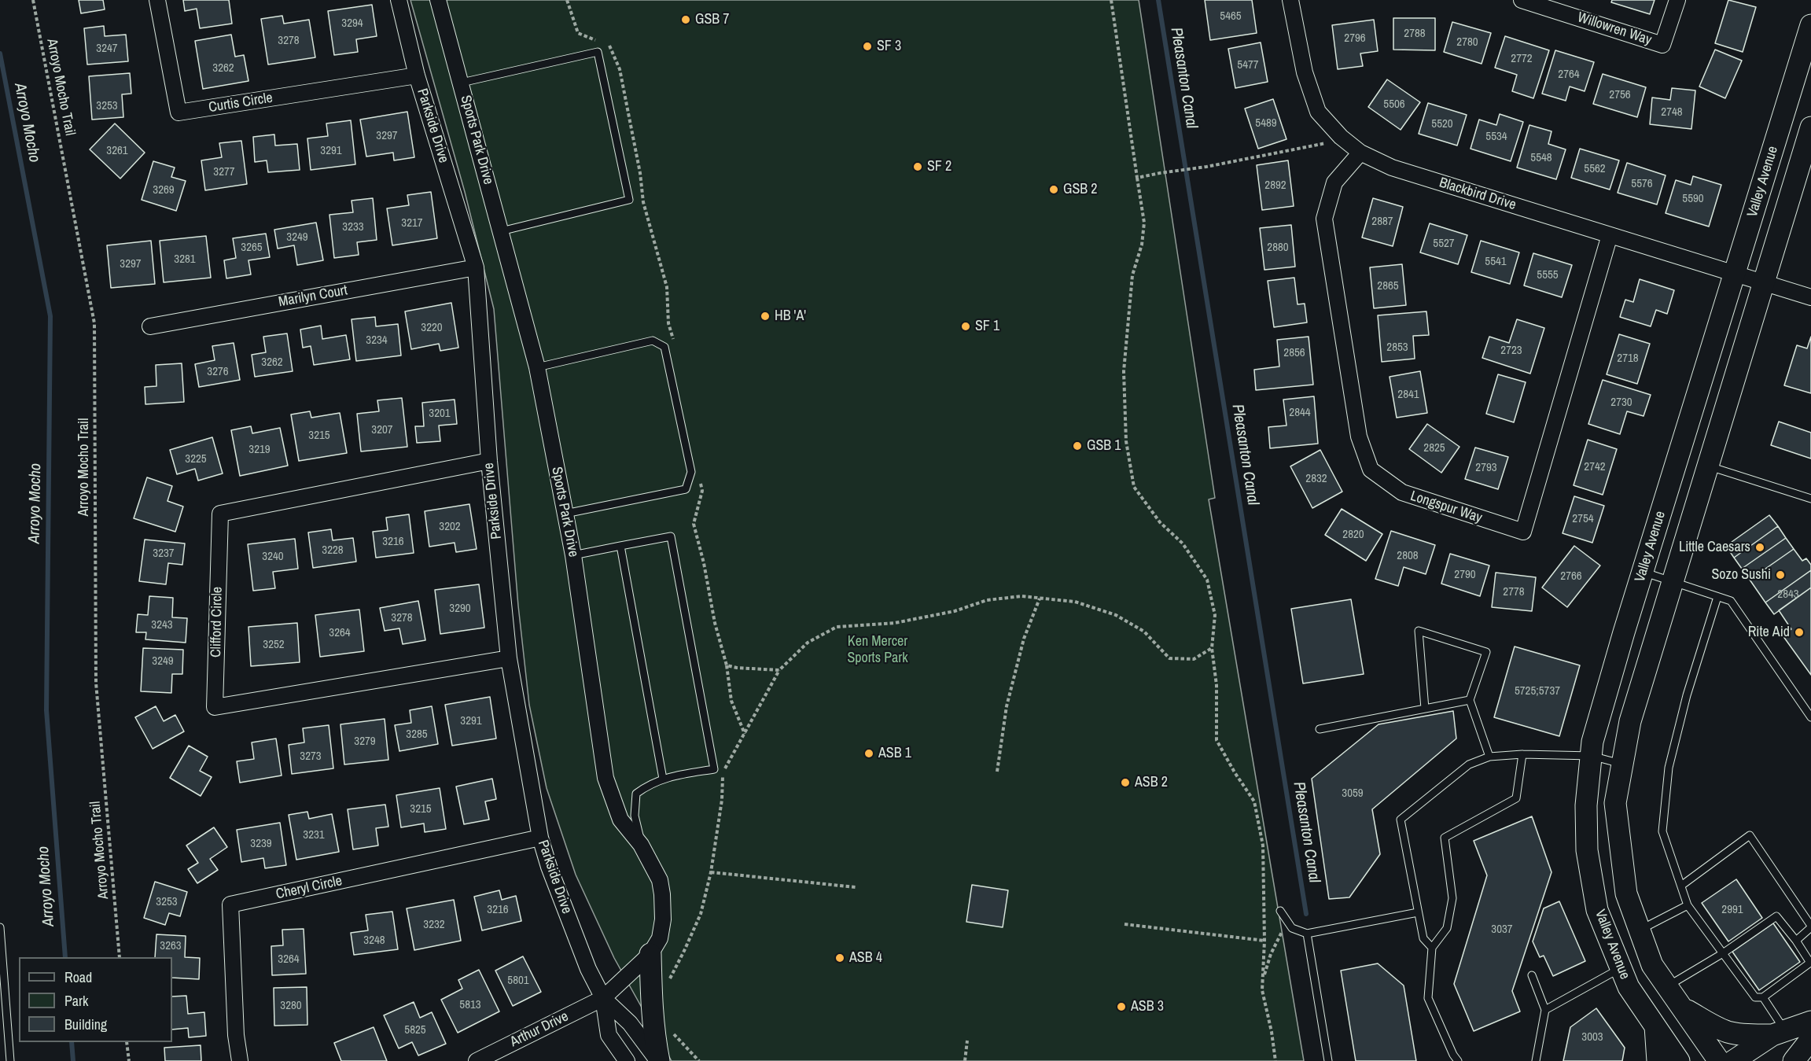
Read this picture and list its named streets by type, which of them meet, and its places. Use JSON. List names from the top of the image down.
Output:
{
  "streets": {
    "main road": ["Valley Avenue"],
    "street": [
      "Willowren Way",
      "Curtis Circle",
      "Parkside Drive",
      "Sports Park Drive",
      "Blackbird Drive",
      "Marilyn Court",
      "Longspur Way",
      "Clifford Circle",
      "Cheryl Circle",
      "Arthur Drive"
    ],
    "path": ["Arroyo Mocho Trail"]
  },
  "crossings": [
    ["Curtis Circle", "Parkside Drive"],
    ["Parkside Drive", "Sports Park Drive"],
    ["Parkside Drive", "Marilyn Court"],
    ["Parkside Drive", "Clifford Circle"],
    ["Parkside Drive", "Cheryl Circle"],
    ["Parkside Drive", "Arthur Drive"],
    ["Sports Park Drive", "Arthur Drive"],
    ["Valley Avenue", "Blackbird Drive"],
    ["Blackbird Drive", "Longspur Way"]
  ],
  "water": ["Pleasanton Canal", "Arroyo Mocho"],
  "parks": ["Ken Mercer Sports Park"],
  "places": [
    "GSB 7",
    "SF 3",
    "SF 2",
    "GSB 2",
    "HB 'A'",
    "SF 1",
    "GSB 1",
    "Little Caesars",
    "Sozo Sushi",
    "Rite Aid",
    "ASB 1",
    "ASB 2",
    "ASB 4",
    "ASB 3"
  ],
  "house_numbers": [
    "5465",
    "3294",
    "2788",
    "2796",
    "3278",
    "2780",
    "3247",
    "2772",
    "5477",
    "3262",
    "2764",
    "2756",
    "5506",
    "3253",
    "2748",
    "5489",
    "5520",
    "3297",
    "5534",
    "3261",
    "3291",
    "5548",
    "5562",
    "3277",
    "5576",
    "2892",
    "3269",
    "5590",
    "2887",
    "3217",
    "3233",
    "3249",
    "5527",
    "3265",
    "2880",
    "3281",
    "5541",
    "3297",
    "5555",
    "2865",
    "3220",
    "3234",
    "2853",
    "2723",
    "2856",
    "2718",
    "3262",
    "3276",
    "2841",
    "2730",
    "2844",
    "3201",
    "3207",
    "3215",
    "2825",
    "3219",
    "3225",
    "2742",
    "2793",
    "2832",
    "2754",
    "3202",
    "2820",
    "3216",
    "3228",
    "3237",
    "2808",
    "3240",
    "2790",
    "2766",
    "2778",
    "2843",
    "3290",
    "3278",
    "3243",
    "3264",
    "3252",
    "3249",
    "5725;5737",
    "3291",
    "3285",
    "3279",
    "3273",
    "3059",
    "3215",
    "3231",
    "3239",
    "3253",
    "3216",
    "2991",
    "3232",
    "3037",
    "3248",
    "3263",
    "3264",
    "5801",
    "5813",
    "3280",
    "5825",
    "3003"
  ],
  "legend": ["Road", "Park", "Building"]
}
